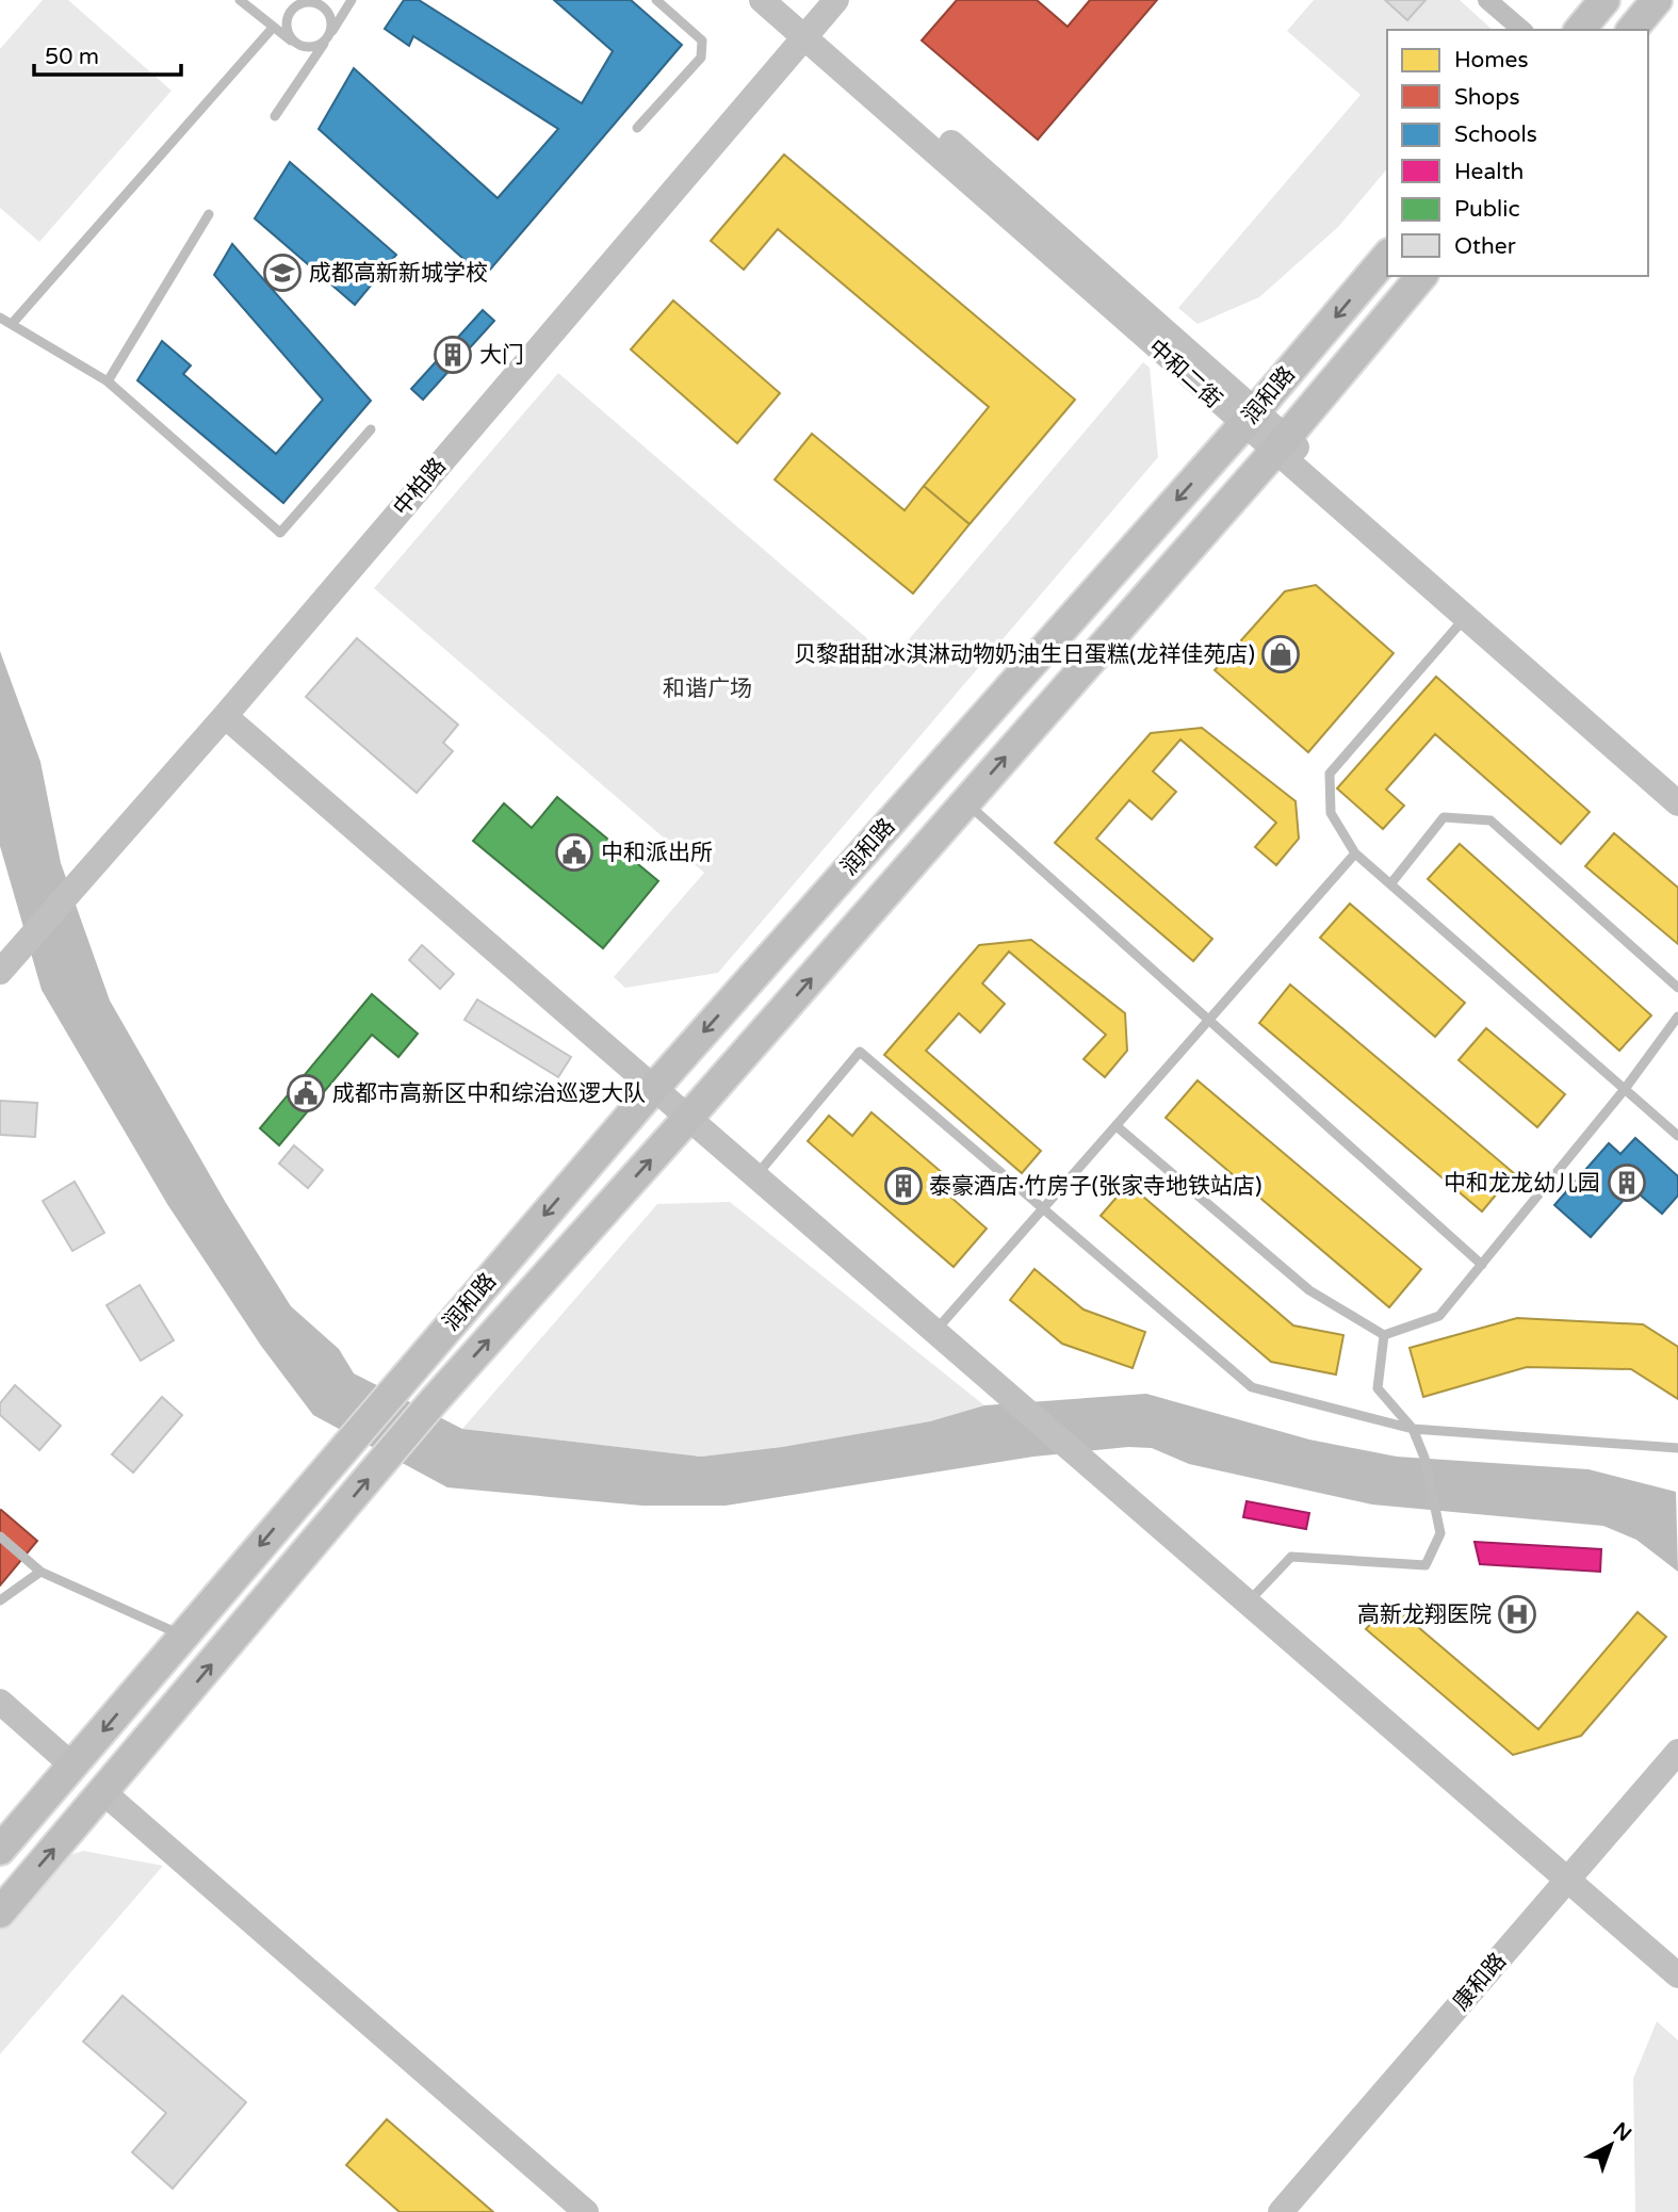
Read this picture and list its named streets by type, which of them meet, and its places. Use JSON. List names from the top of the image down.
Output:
{
  "streets": {
    "main road": ["润和路"],
    "street": ["中和二街", "中柏路", "康和路"]
  },
  "crossings": [
    ["中和二街", "润和路"],
    ["中和二街", "中柏路"]
  ],
  "parks": ["和谐广场"],
  "places": {
    "school or university": ["成都高新新城学校"],
    "building": ["大门", "中和龙龙幼儿园", "泰豪酒店·竹房子(张家寺地铁站店)"],
    "shop": ["贝黎甜甜冰淇淋动物奶油生日蛋糕(龙祥佳苑店)"],
    "public building": ["中和派出所", "成都市高新区中和综治巡逻大队"],
    "hospital": ["高新龙翔医院"]
  },
  "legend": [
    "Homes",
    "Shops",
    "Schools",
    "Health",
    "Public",
    "Other"
  ],
  "scale_bar": "50 m",
  "north": "top right"
}
